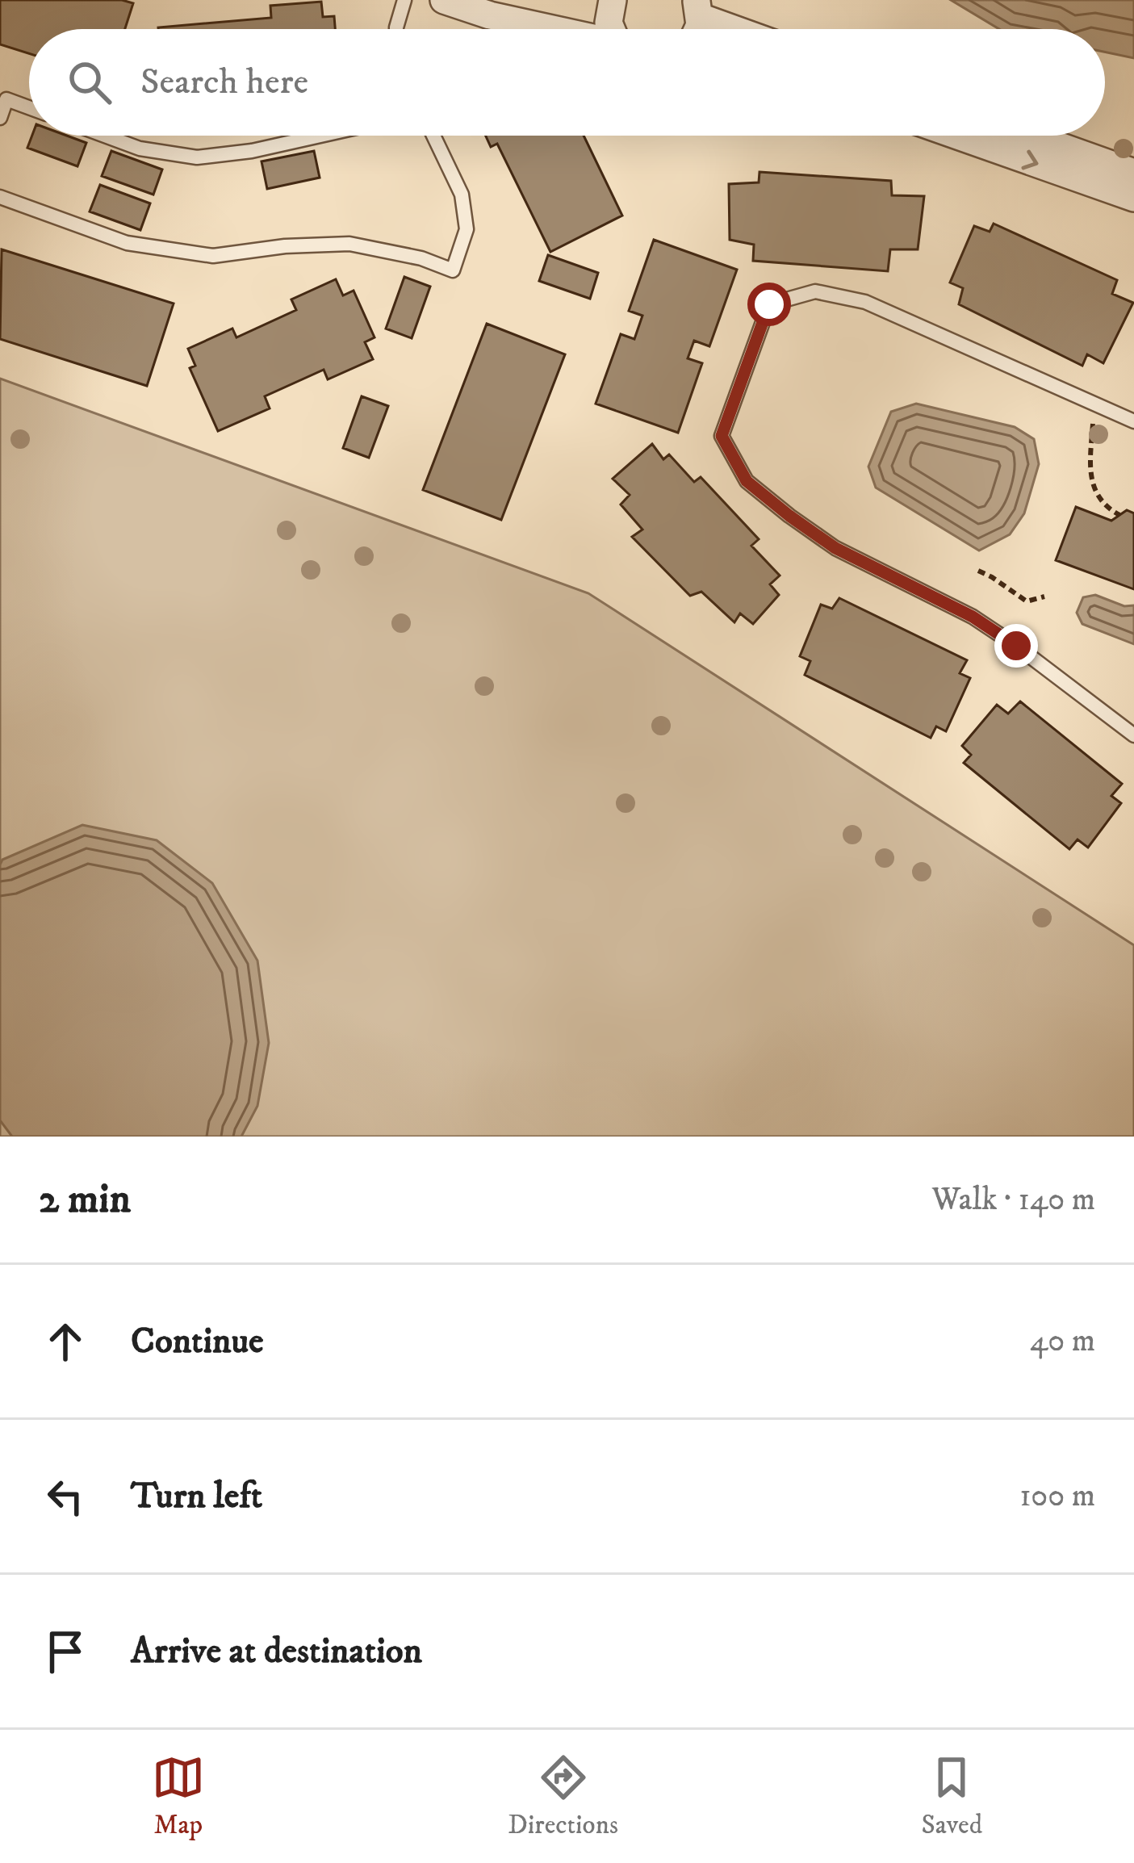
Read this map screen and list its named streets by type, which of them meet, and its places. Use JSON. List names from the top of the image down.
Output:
{
  "page": {
    "search": "Search here",
    "heading": ["2 min", "Walk · 140 m"],
    "list": [
      ["Continue", "40 m"],
      ["Turn left", "100 m"],
      "Arrive at destination"
    ],
    "nav": ["Map", "Directions", "Saved"]
  }
}
